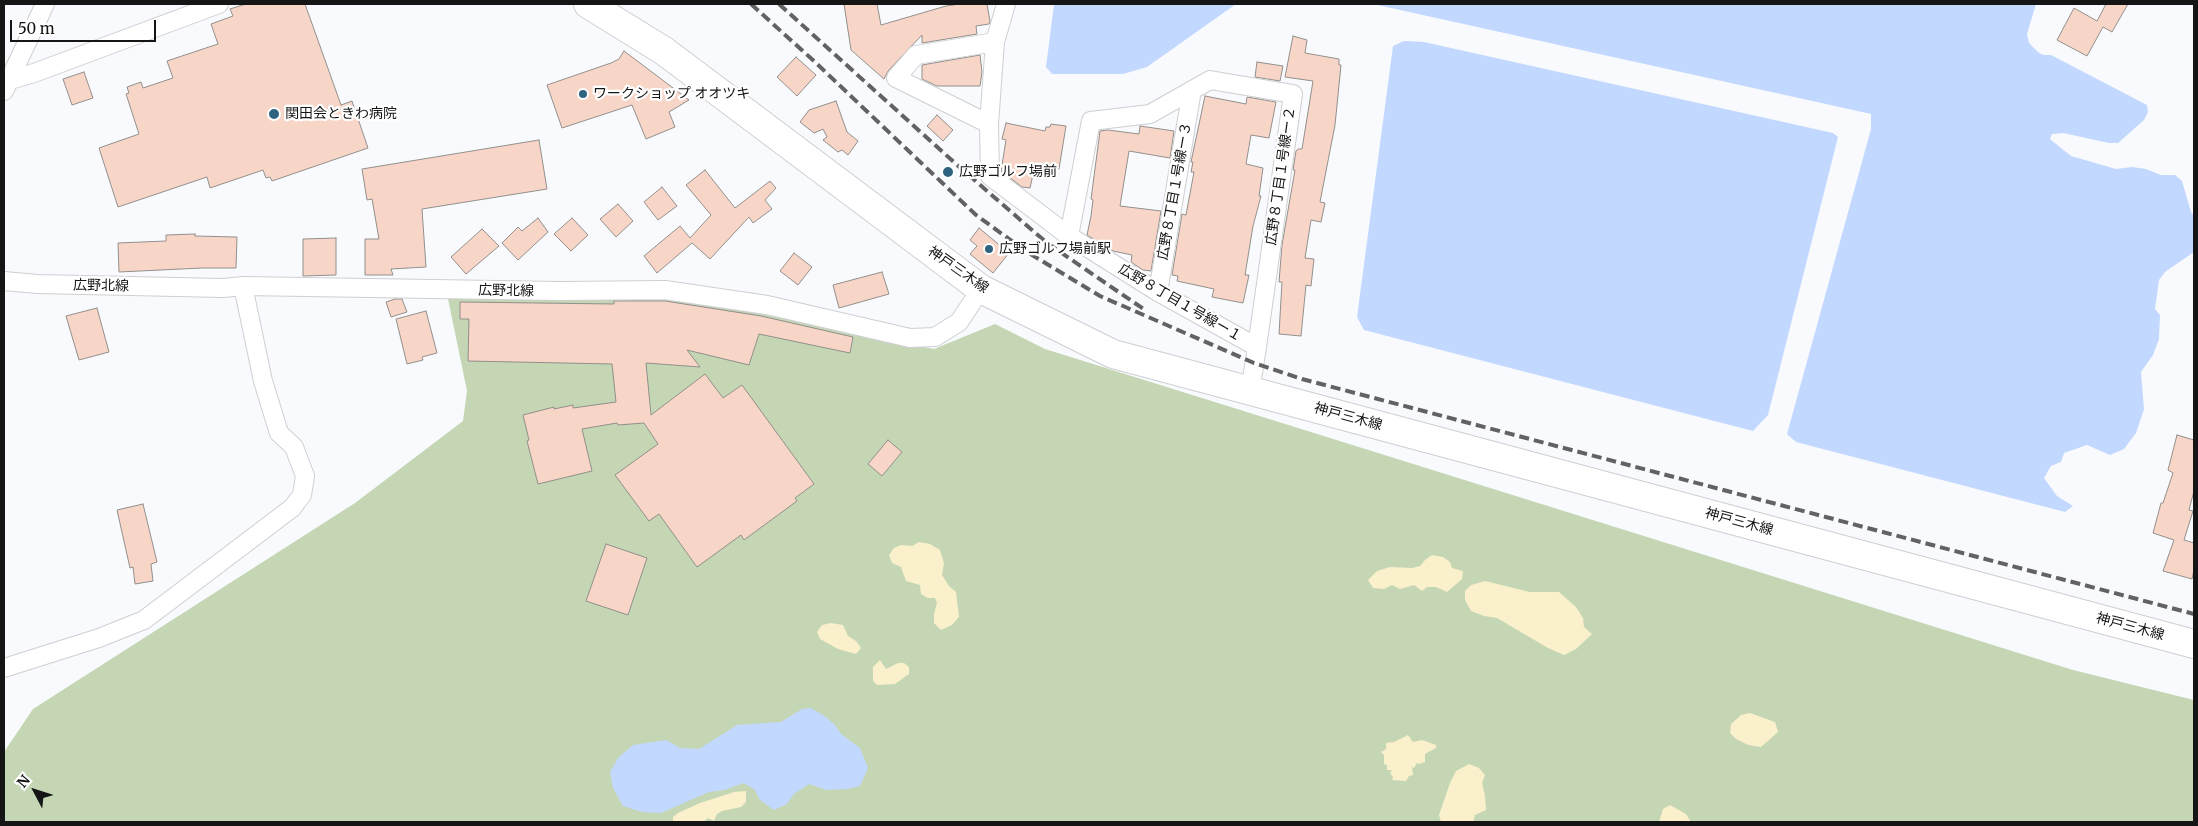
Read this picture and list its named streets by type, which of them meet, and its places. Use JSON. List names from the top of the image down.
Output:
{
  "streets": {
    "main road": ["神戸三木線"],
    "street": [
      "広野８丁目１号線ー２",
      "広野８丁目１号線ー３",
      "広野北線",
      "広野８丁目１号線ー１"
    ]
  },
  "crossings": [
    ["広野８丁目１号線ー２", "広野８丁目１号線ー３"],
    ["広野８丁目１号線ー２", "広野８丁目１号線ー１"],
    ["広野８丁目１号線ー３", "広野８丁目１号線ー１"],
    ["神戸三木線", "広野北線"],
    ["神戸三木線", "広野８丁目１号線ー１"]
  ],
  "places": [
    "ワークショップ オオツキ",
    "関田会ときわ病院",
    "広野ゴルフ場前",
    "広野ゴルフ場前駅"
  ],
  "scale_bar": "50 m",
  "north": "top left"
}
